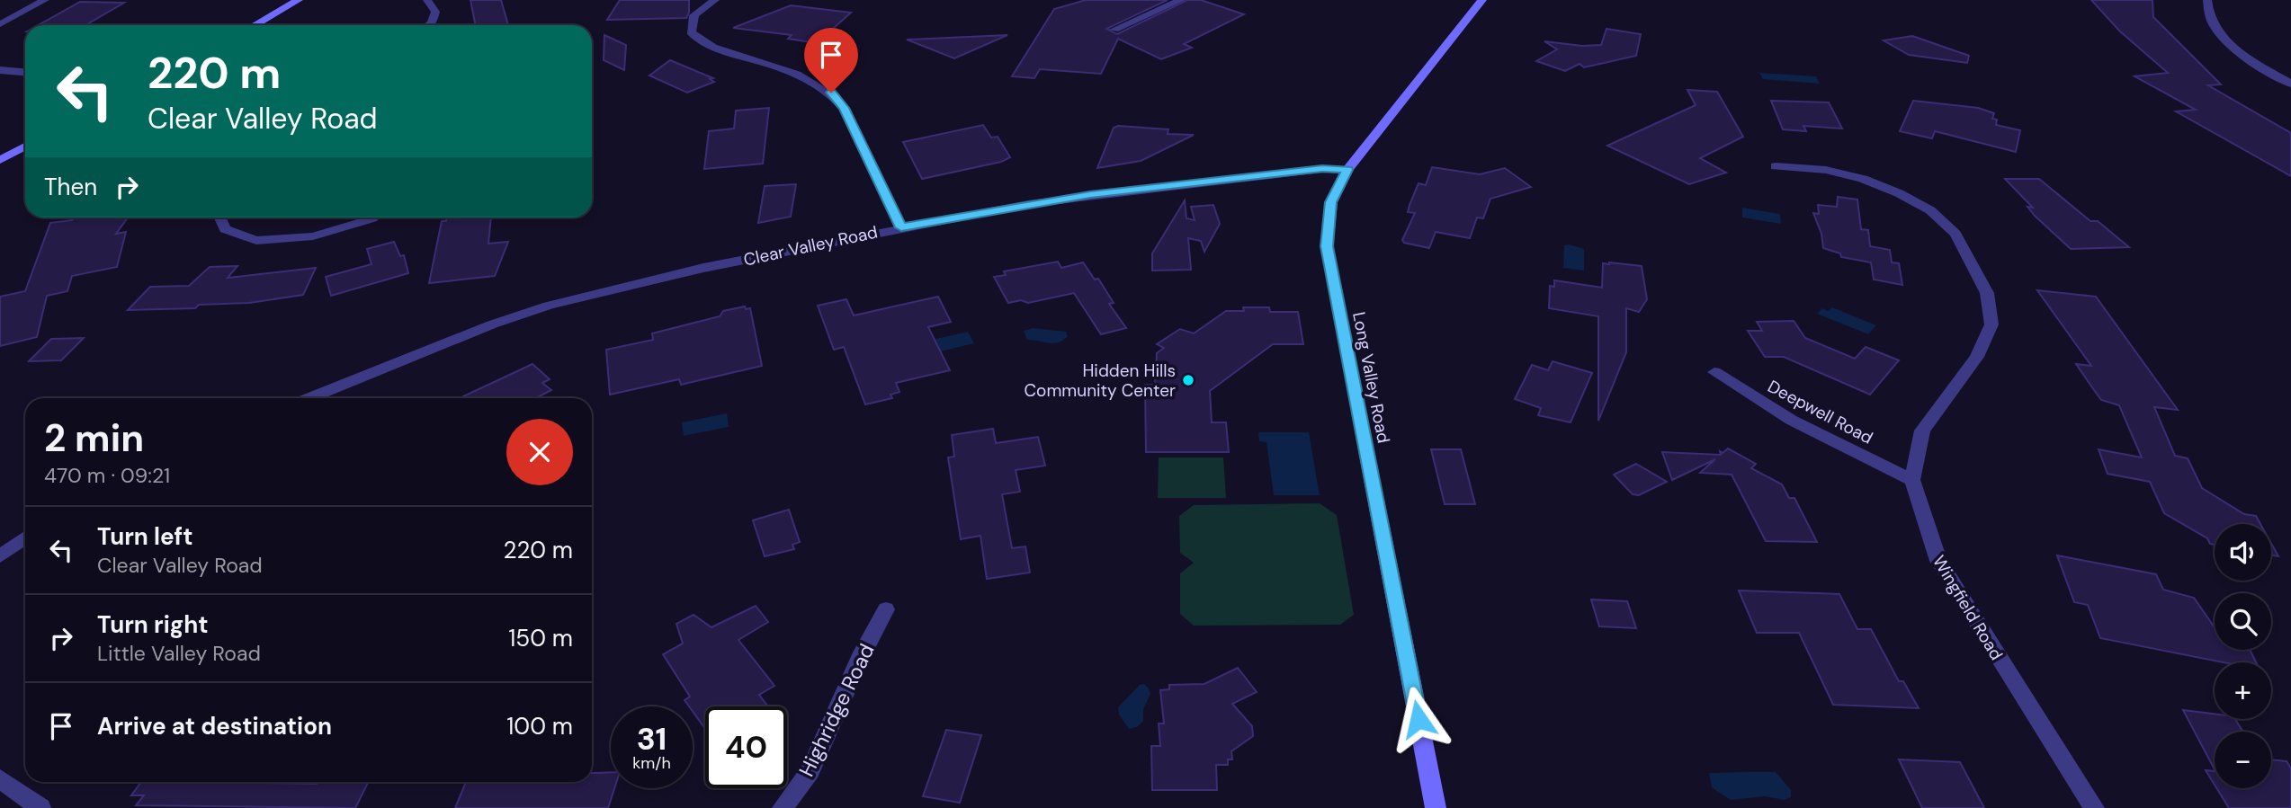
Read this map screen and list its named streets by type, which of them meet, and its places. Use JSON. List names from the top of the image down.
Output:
{
  "streets": {
    "street": [
      "Clear Valley Road",
      "Long Valley Road",
      "Deepwell Road",
      "Wingfield Road",
      "Highridge Road"
    ]
  },
  "crossings": [
    ["Clear Valley Road", "Long Valley Road"],
    ["Deepwell Road", "Wingfield Road"]
  ],
  "places": ["Hidden Hills Community Center"],
  "page": {
    "turn": ["220 m", "Clear Valley Road"],
    "then": "Then",
    "heading": ["2 min", "470 m · 09:21"],
    "list": [
      {
        "name": "Turn left",
        "note": "Clear Valley Road",
        "value": "220 m"
      },
      {
        "name": "Turn right",
        "note": "Little Valley Road",
        "value": "150 m"
      },
      {
        "name": "Arrive at destination",
        "value": "100 m"
      }
    ],
    "map_buttons": ["+", "−"],
    "speed": "31 km/h",
    "limit": "40"
  }
}
